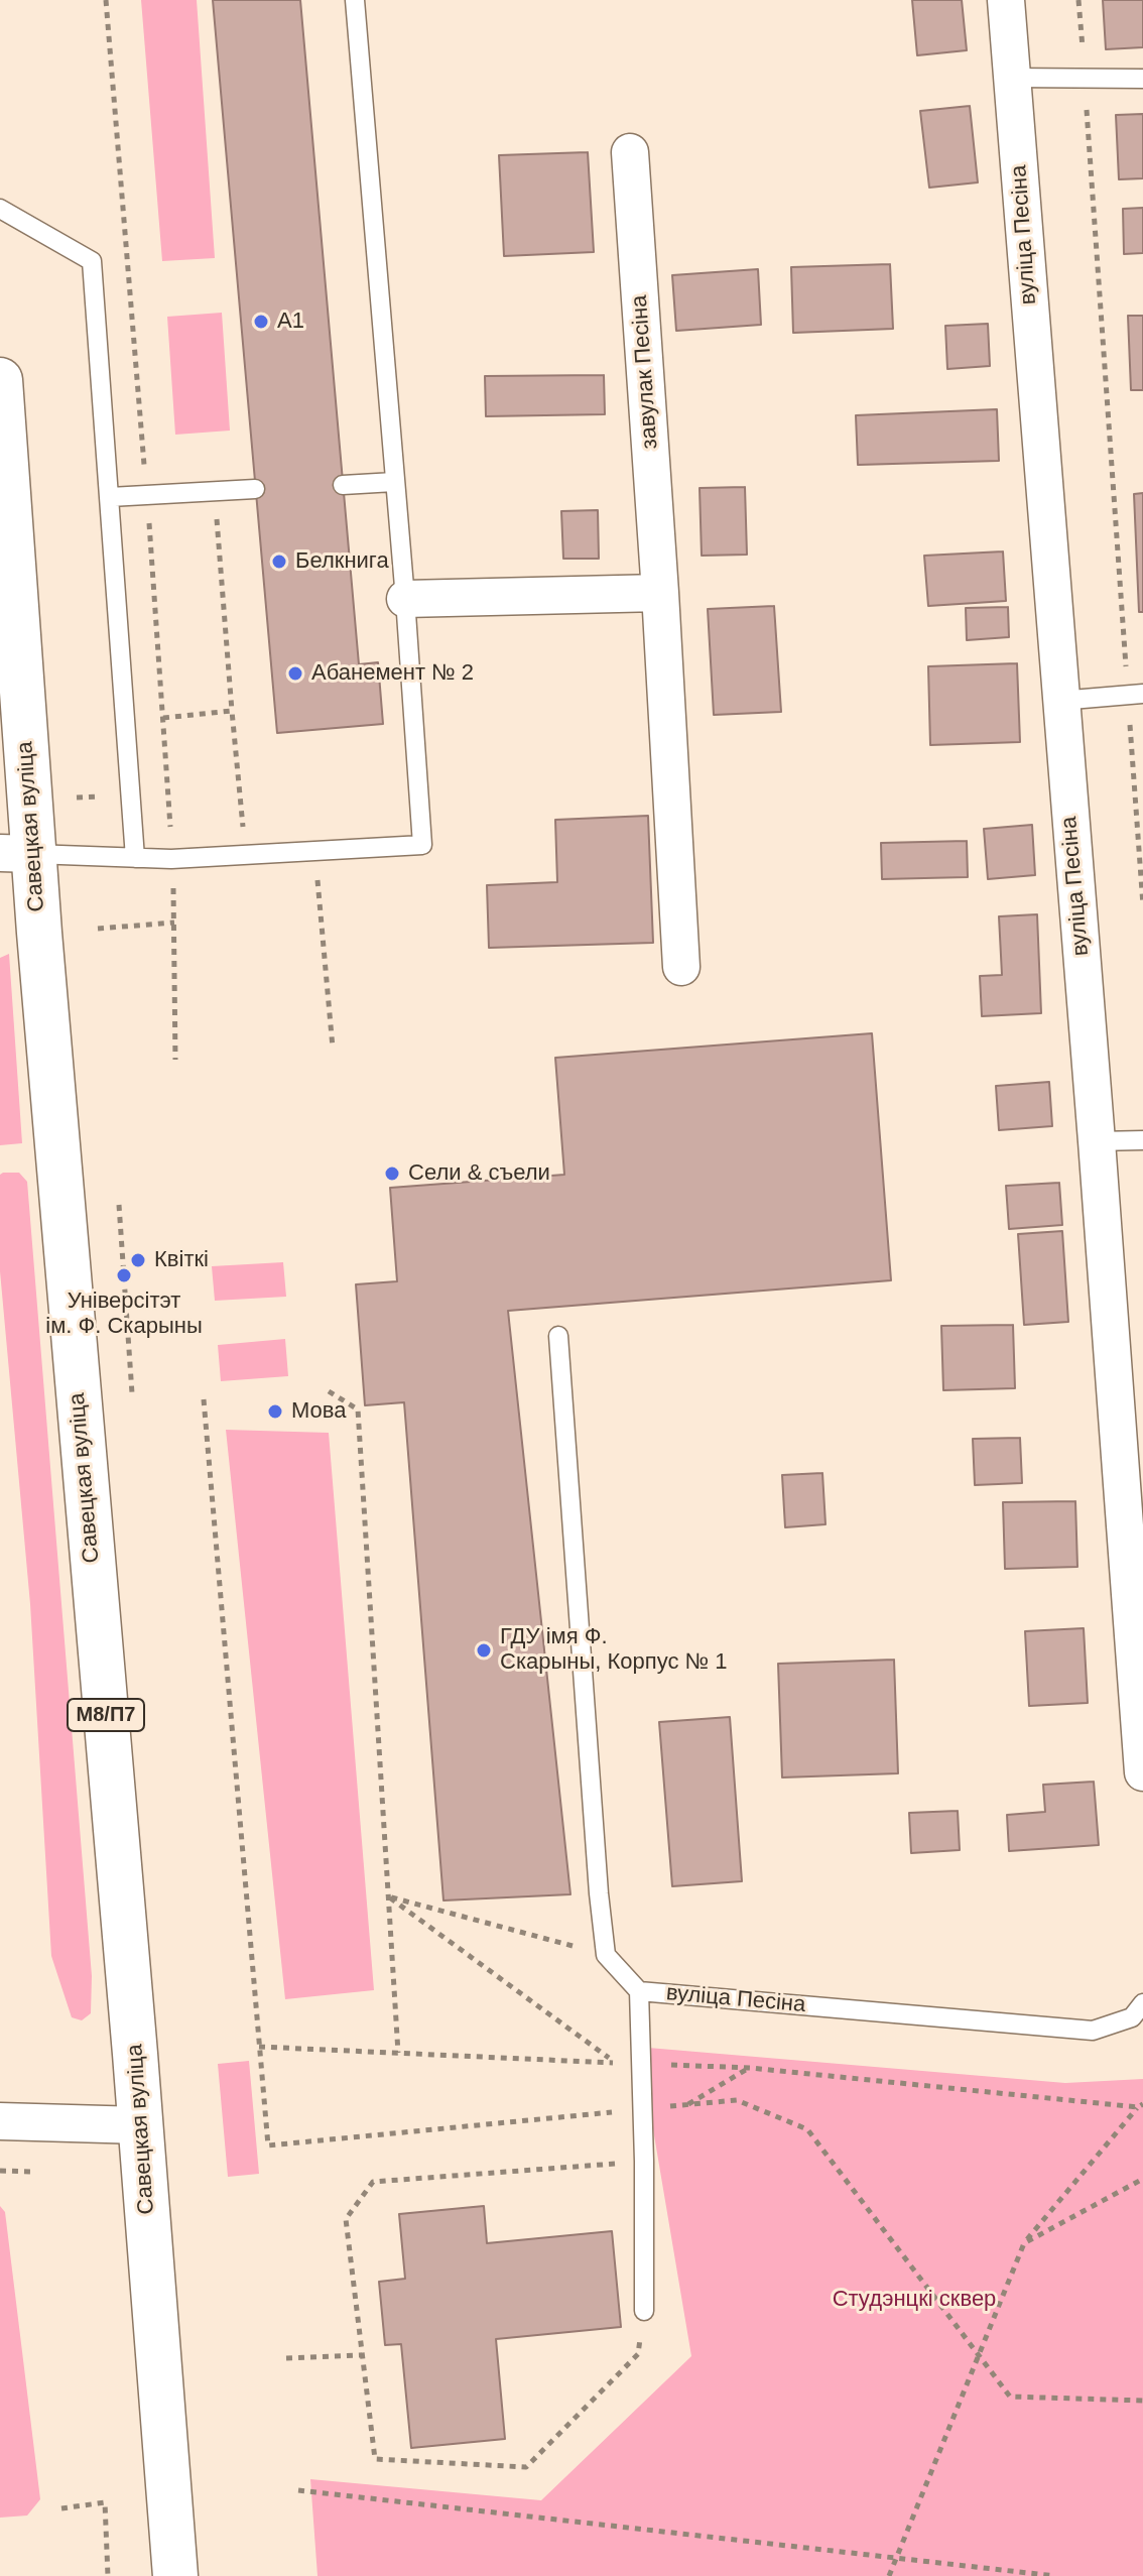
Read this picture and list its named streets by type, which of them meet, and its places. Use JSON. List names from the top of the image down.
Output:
{
  "streets": {
    "main road": ["Савецкая вуліца", "М8/П7"],
    "street": ["вуліца Песіна", "завулак Песіна"]
  },
  "parks": ["Студэнцкі сквер"],
  "places": [
    "A1",
    "Белкнига",
    "Абанемент № 2",
    "Сели & съели",
    "Квіткі",
    "Універсітэт ім. Ф. Скарыны",
    "Мова",
    "ГДУ імя Ф. Скарыны, Корпус № 1"
  ]
}
